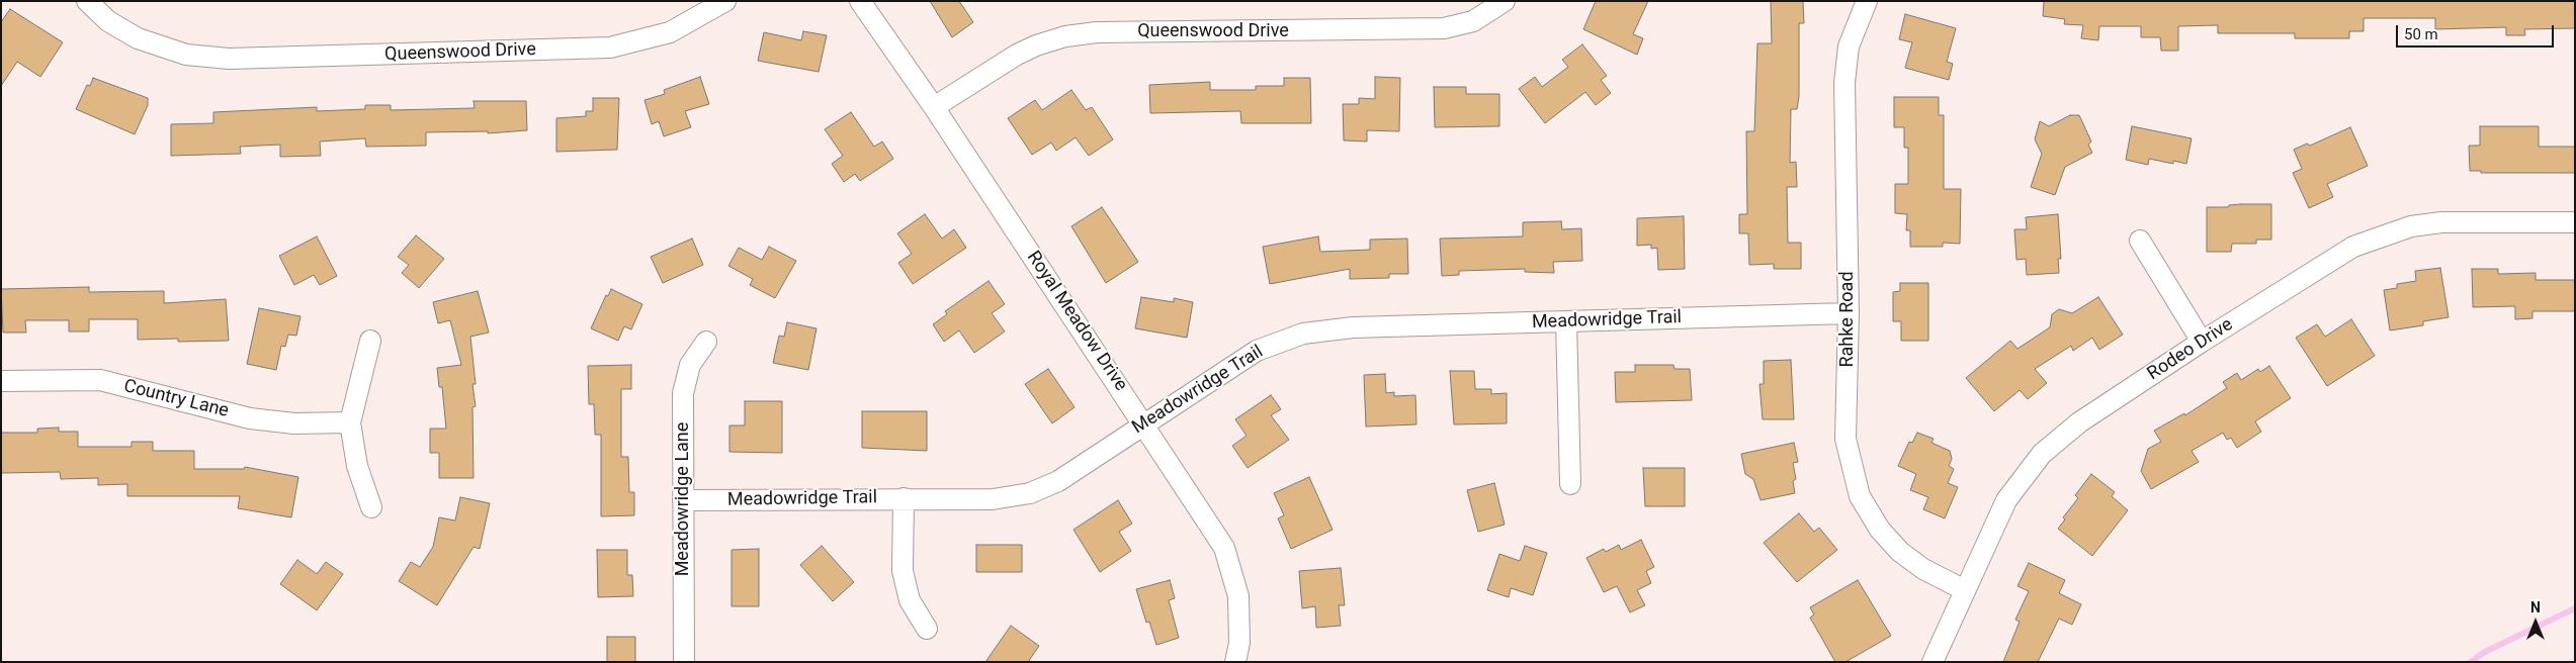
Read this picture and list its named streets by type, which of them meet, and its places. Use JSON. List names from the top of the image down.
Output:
{
  "streets": {
    "street": [
      "Queenswood Drive",
      "Rahke Road",
      "Meadowridge Trail",
      "Royal Meadow Drive",
      "Rodeo Drive",
      "Country Lane",
      "Meadowridge Lane"
    ]
  },
  "crossings": [
    ["Queenswood Drive", "Royal Meadow Drive"],
    ["Rahke Road", "Meadowridge Trail"],
    ["Rahke Road", "Rodeo Drive"],
    ["Meadowridge Trail", "Royal Meadow Drive"],
    ["Meadowridge Trail", "Meadowridge Lane"]
  ],
  "scale_bar": "50 m",
  "north": "top"
}
